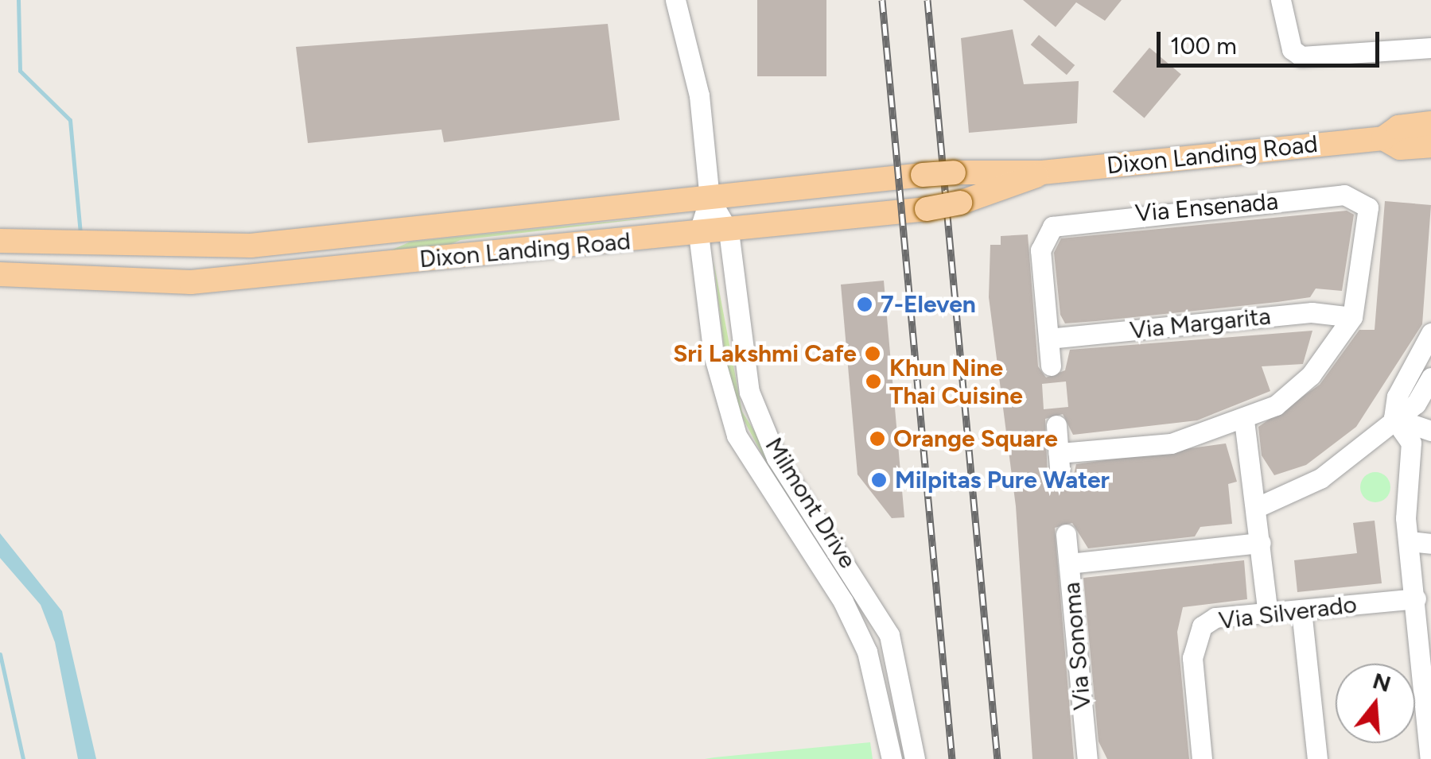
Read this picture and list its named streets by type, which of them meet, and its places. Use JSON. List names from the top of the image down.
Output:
{
  "streets": {
    "main road": ["Dixon Landing Road"],
    "street": [
      "Via Ensenada",
      "Via Margarita",
      "Milmont Drive",
      "Via Silverado",
      "Via Sonoma"
    ]
  },
  "crossings": [
    ["Dixon Landing Road", "Milmont Drive"],
    ["Via Ensenada", "Via Margarita"]
  ],
  "places": [
    "7-Eleven",
    "Sri Lakshmi Cafe",
    "Khun Nine Thai Cuisine",
    "Orange Square",
    "Milpitas Pure Water"
  ],
  "scale_bar": "100 m",
  "north": "top"
}
